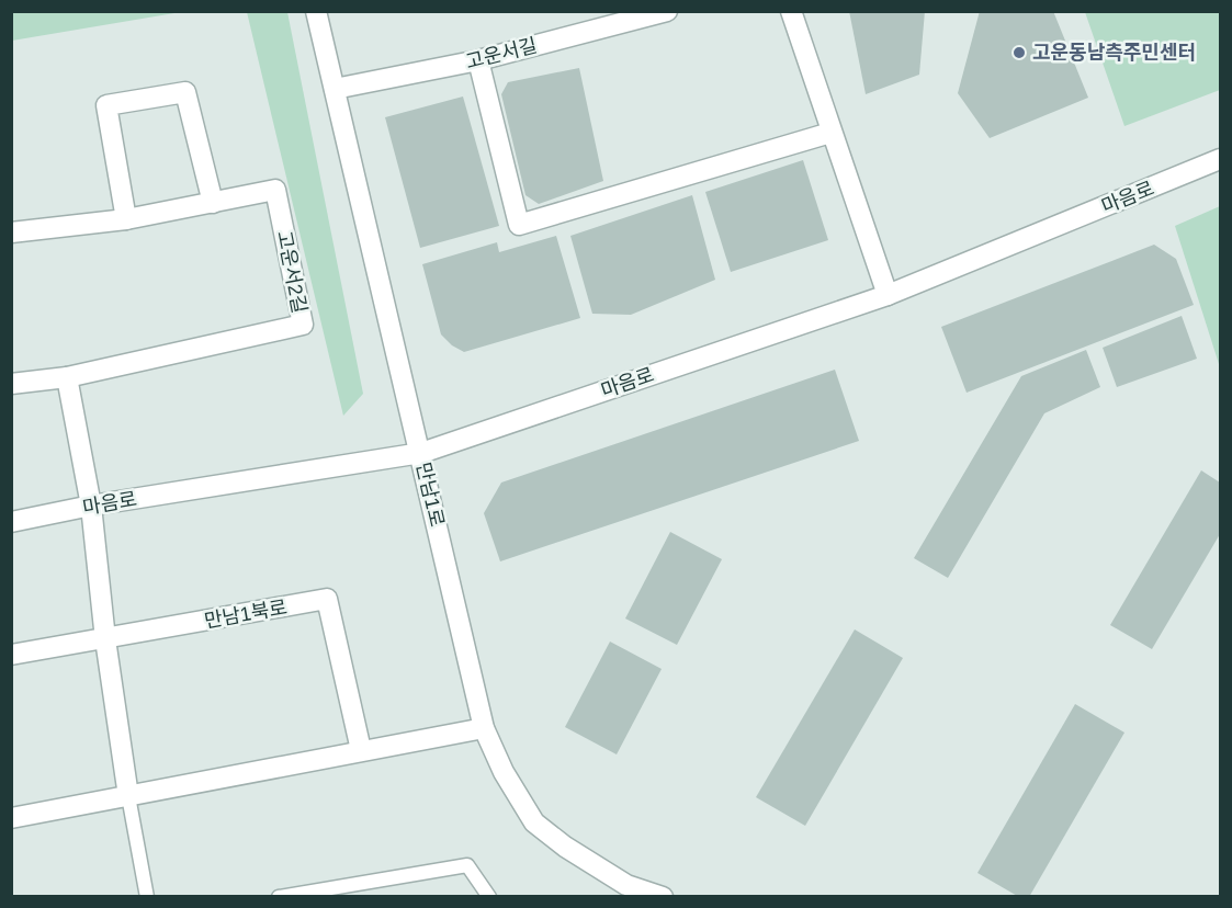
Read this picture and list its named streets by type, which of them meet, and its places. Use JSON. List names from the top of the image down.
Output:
{
  "streets": {
    "street": [
      "고운서길",
      "마음로",
      "고운서2길",
      "만남1로",
      "만남1북로"
    ]
  },
  "crossings": [
    ["고운서길", "만남1로"],
    ["마음로", "만남1로"]
  ],
  "places": ["고운동남측주민센터"]
}
